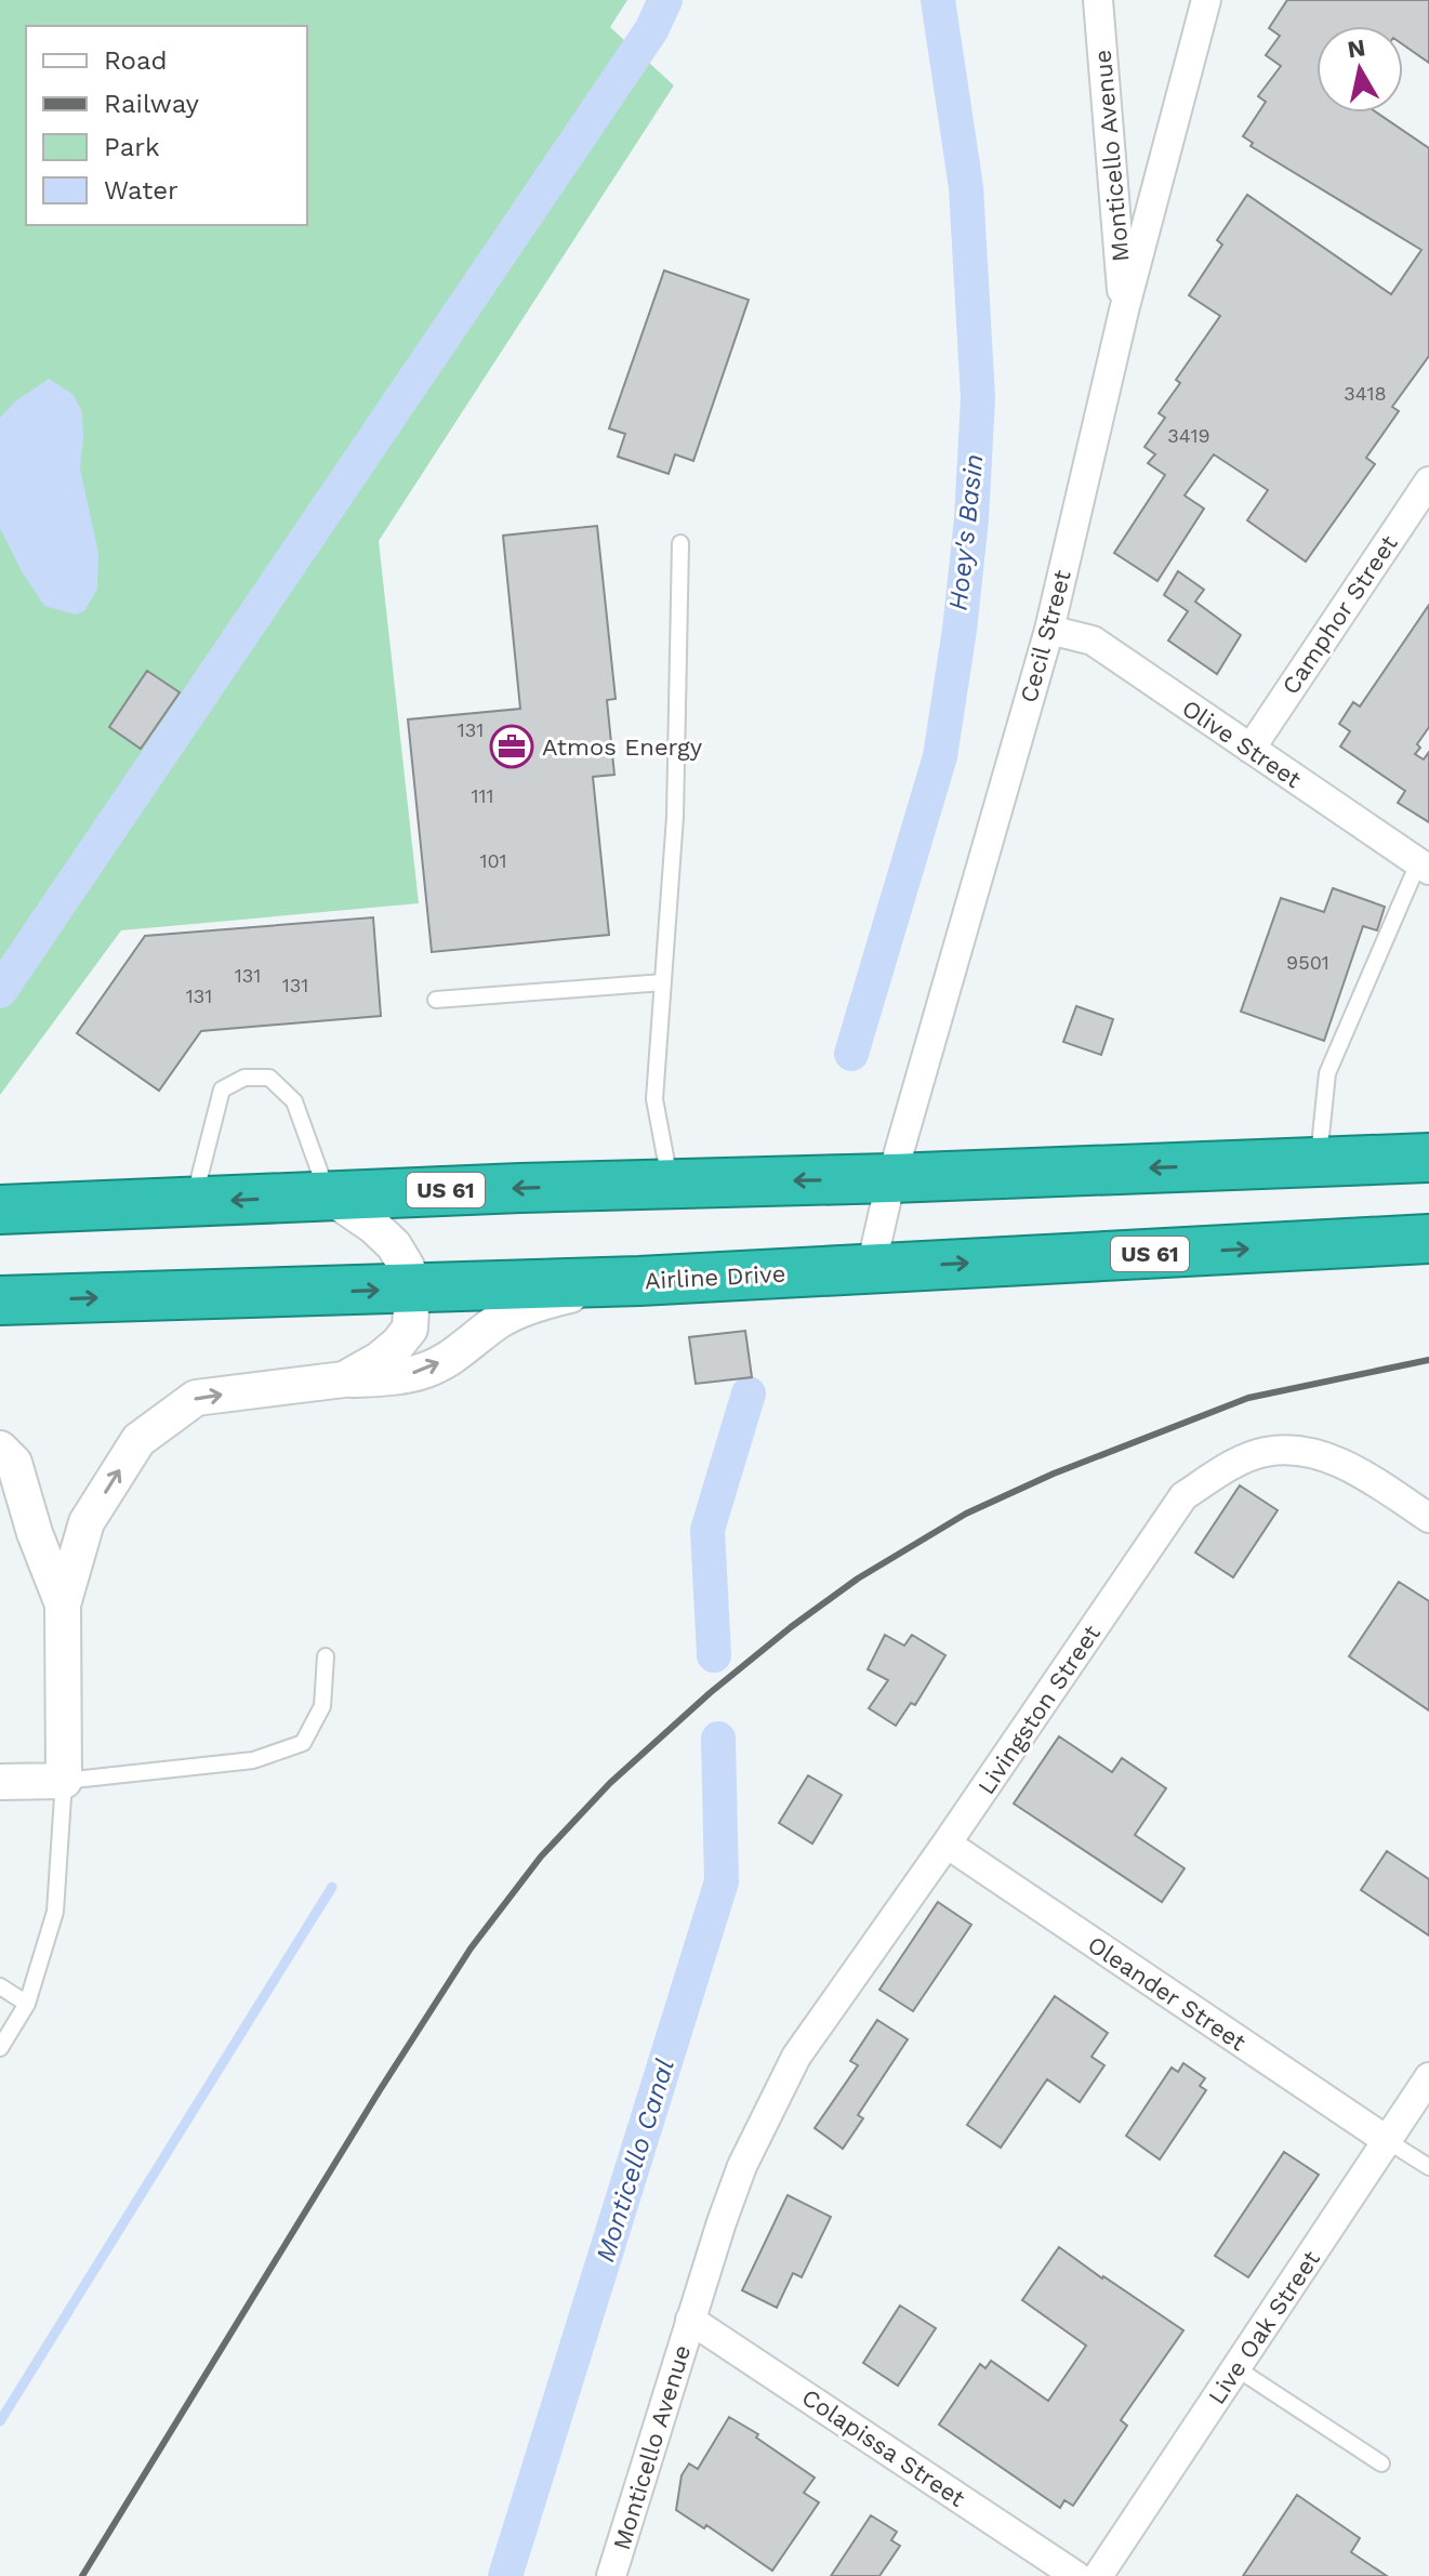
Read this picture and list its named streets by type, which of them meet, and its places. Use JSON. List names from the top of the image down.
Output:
{
  "streets": {
    "highway": ["US 61", "Airline Drive"],
    "street": [
      "Monticello Avenue",
      "Camphor Street",
      "Cecil Street",
      "Olive Street",
      "Livingston Street",
      "Oleander Street",
      "Live Oak Street",
      "Colapissa Street"
    ]
  },
  "crossings": [
    ["Monticello Avenue", "Cecil Street"],
    ["Monticello Avenue", "Livingston Street"],
    ["Monticello Avenue", "Colapissa Street"],
    ["Camphor Street", "Olive Street"],
    ["Cecil Street", "Olive Street"],
    ["Cecil Street", "US 61"],
    ["Cecil Street", "Airline Drive"],
    ["Livingston Street", "Oleander Street"],
    ["Oleander Street", "Live Oak Street"]
  ],
  "water": ["Hoey's Basin", "Monticello Canal"],
  "places": {
    "office": ["Atmos Energy"]
  },
  "house_numbers": [
    "3418",
    "3419",
    "131",
    "111",
    "101",
    "9501",
    "131",
    "131",
    "131"
  ],
  "legend": [
    "Road",
    "Railway",
    "Park",
    "Water"
  ],
  "north": "top"
}
